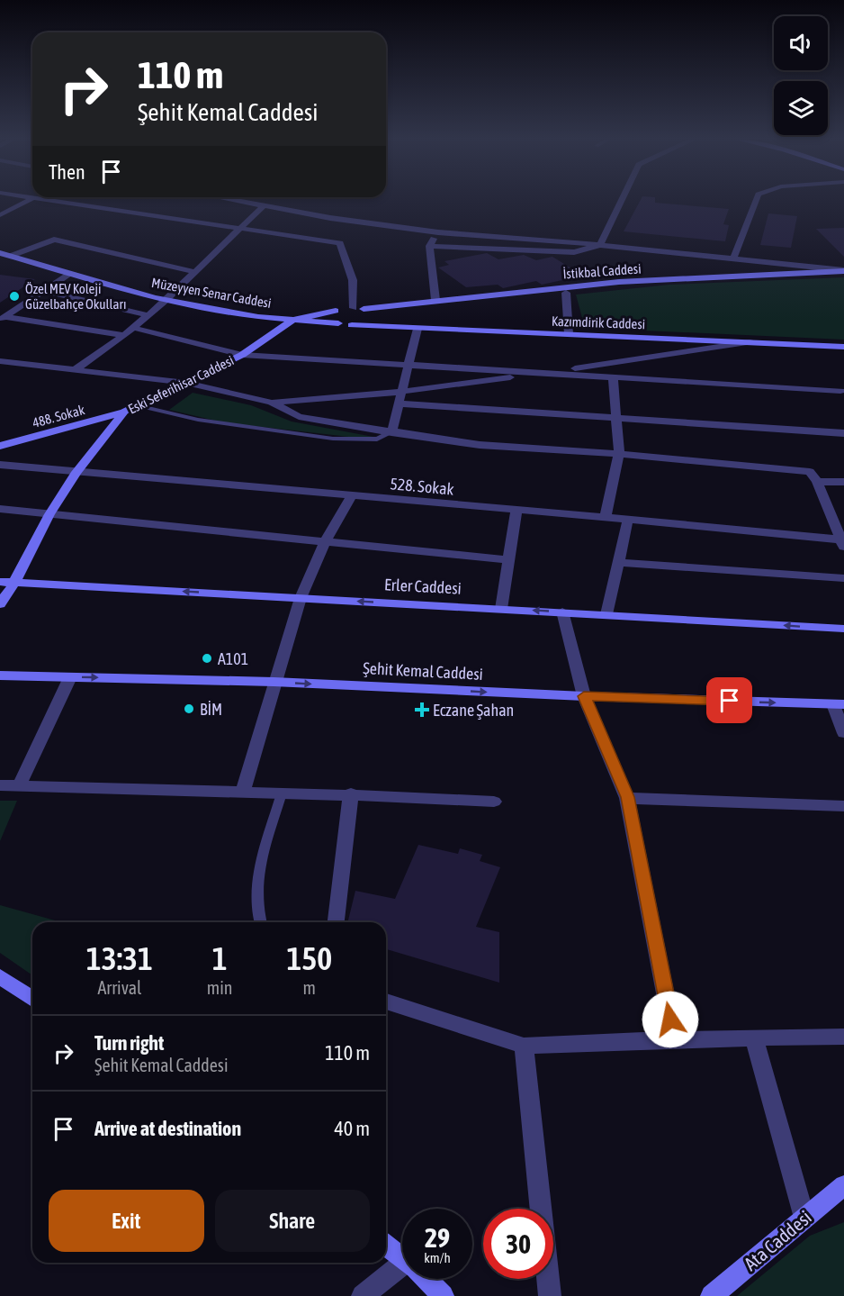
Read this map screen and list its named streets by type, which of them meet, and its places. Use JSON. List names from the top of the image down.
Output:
{
  "streets": {
    "main road": [
      "İstikbal Caddesi",
      "Müzeyyen Senar Caddesi",
      "Kazımdirik Caddesi",
      "Eski Seferihisar Caddesi",
      "488. Sokak",
      "Erler Caddesi",
      "Şehit Kemal Caddesi",
      "Ata Caddesi"
    ],
    "street": ["528. Sokak"]
  },
  "crossings": [
    ["İstikbal Caddesi", "Müzeyyen Senar Caddesi"],
    ["İstikbal Caddesi", "Eski Seferihisar Caddesi"],
    ["Müzeyyen Senar Caddesi", "Kazımdirik Caddesi"],
    ["Müzeyyen Senar Caddesi", "Eski Seferihisar Caddesi"],
    ["Eski Seferihisar Caddesi", "488. Sokak"],
    ["Eski Seferihisar Caddesi", "528. Sokak"],
    ["Eski Seferihisar Caddesi", "Erler Caddesi"]
  ],
  "one_way": ["Erler Caddesi", "Şehit Kemal Caddesi"],
  "places": {
    "other": ["Özel MEV Koleji Güzelbahçe Okulları", "A101", "BİM"],
    "health": ["Eczane Şahan"]
  },
  "page": {
    "turn": ["110 m", "Şehit Kemal Caddesi"],
    "then": "Then",
    "eta": [
      "13:31",
      "Arrival",
      "1",
      "min",
      "150",
      "m"
    ],
    "list": [
      {
        "name": "Turn right",
        "note": "Şehit Kemal Caddesi",
        "value": "110 m"
      },
      {
        "name": "Arrive at destination",
        "value": "40 m"
      }
    ],
    "buttons": ["Exit", "Share"],
    "speed": "29 km/h",
    "limit": "30"
  }
}
